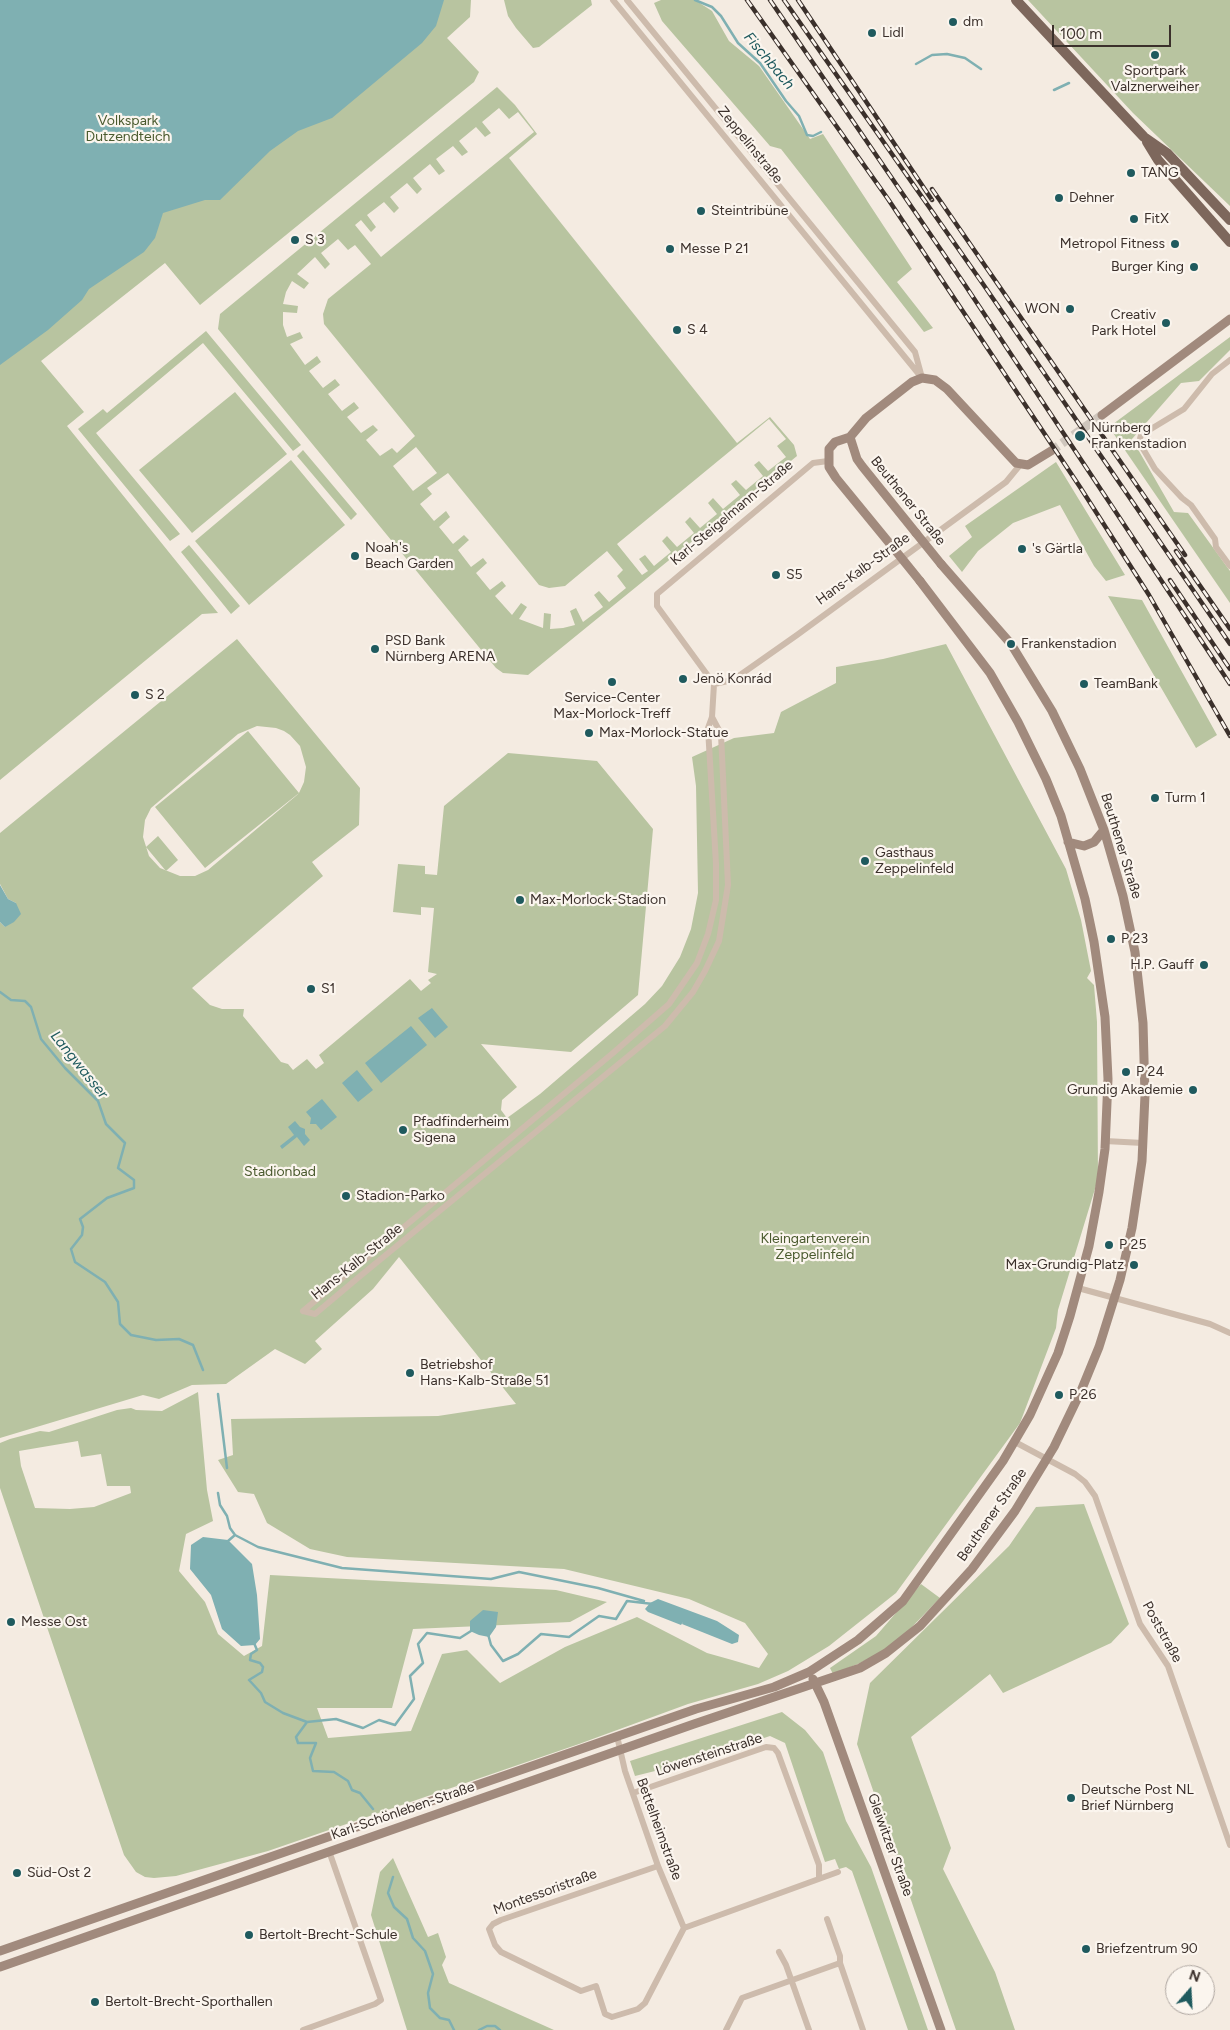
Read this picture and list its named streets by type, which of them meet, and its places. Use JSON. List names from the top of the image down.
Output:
{
  "streets": {
    "main road": [
      "Zeppelinstraße",
      "Beuthener Straße",
      "Hans-Kalb-Straße",
      "Karl-Schönleben-Straße",
      "Gleiwitzer Straße"
    ],
    "street": [
      "Karl-Steigelmann-Straße",
      "Poststraße",
      "Löwensteinstraße",
      "Bettelheimstraße",
      "Montessoristraße"
    ]
  },
  "crossings": [
    ["Zeppelinstraße", "Hans-Kalb-Straße"],
    ["Beuthener Straße", "Karl-Steigelmann-Straße"],
    ["Beuthener Straße", "Poststraße"],
    ["Beuthener Straße", "Karl-Schönleben-Straße"],
    ["Beuthener Straße", "Gleiwitzer Straße"],
    ["Karl-Steigelmann-Straße", "Hans-Kalb-Straße"],
    ["Löwensteinstraße", "Bettelheimstraße"],
    ["Karl-Schönleben-Straße", "Bettelheimstraße"],
    ["Karl-Schönleben-Straße", "Gleiwitzer Straße"],
    ["Bettelheimstraße", "Montessoristraße"]
  ],
  "water": ["Fischbach", "Langwasser"],
  "parks": ["Volkspark Dutzendteich", "Stadionbad", "Kleingartenverein Zeppelinfeld"],
  "places": [
    "dm",
    "Lidl",
    "Sportpark Valznerweiher",
    "TANG",
    "Dehner",
    "Steintribüne",
    "FitX",
    "S 3",
    "Metropol Fitness",
    "Messe P 21",
    "Burger King",
    "WON",
    "Creativ Park Hotel",
    "S 4",
    "Nürnberg Frankenstadion",
    "'s Gärtla",
    "Noah's Beach Garden",
    "S5",
    "Frankenstadion",
    "PSD Bank Nürnberg ARENA",
    "Jenö Konrád",
    "Service-Center Max-Morlock-Treff",
    "TeamBank",
    "S 2",
    "Max-Morlock-Statue",
    "Turm 1",
    "Gasthaus Zeppelinfeld",
    "Max-Morlock-Stadion",
    "P 23",
    "H.P. Gauff",
    "S1",
    "P 24",
    "Grundig Akademie",
    "Pfadfinderheim Sigena",
    "Stadion-Parko",
    "P 25",
    "Max-Grundig-Platz",
    "Betriebshof Hans-Kalb-Straße 51",
    "P 26",
    "Messe Ost",
    "Deutsche Post NL Brief Nürnberg",
    "Süd-Ost 2",
    "Bertolt-Brecht-Schule",
    "Briefzentrum 90",
    "Bertolt-Brecht-Sporthallen"
  ],
  "scale_bar": "100 m",
  "north": "top"
}
